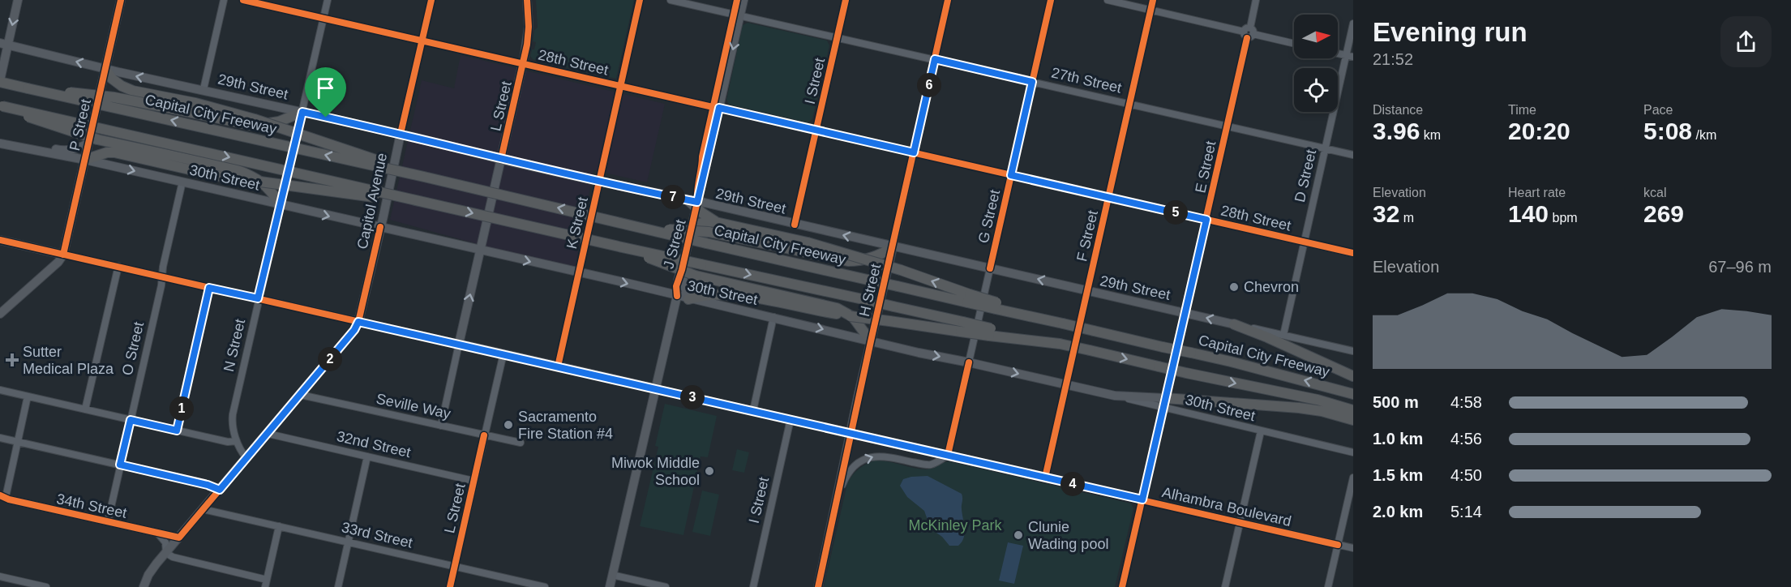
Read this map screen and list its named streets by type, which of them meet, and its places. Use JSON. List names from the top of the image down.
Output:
{
  "streets": {
    "highway": ["Capital City Freeway"],
    "main road": [
      "29th Street",
      "L Street",
      "P Street",
      "30th Street",
      "Capitol Avenue",
      "J Street",
      "H Street",
      "Alhambra Boulevard"
    ],
    "street": [
      "28th Street",
      "27th Street",
      "I Street",
      "E Street",
      "D Street",
      "G Street",
      "K Street",
      "F Street",
      "N Street",
      "O Street",
      "Seville Way",
      "32nd Street",
      "34th Street",
      "33rd Street"
    ]
  },
  "crossings": [
    ["28th Street", "I Street"],
    ["28th Street", "L Street"],
    ["28th Street", "E Street"],
    ["28th Street", "D Street"],
    ["28th Street", "Capitol Avenue"],
    ["28th Street", "G Street"],
    ["28th Street", "K Street"],
    ["28th Street", "F Street"],
    ["28th Street", "J Street"],
    ["28th Street", "H Street"],
    ["28th Street", "N Street"],
    ["27th Street", "I Street"],
    ["27th Street", "E Street"],
    ["27th Street", "D Street"],
    ["27th Street", "G Street"],
    ["27th Street", "F Street"],
    ["27th Street", "J Street"],
    ["27th Street", "H Street"],
    ["I Street", "29th Street"],
    ["I Street", "Alhambra Boulevard"],
    ["29th Street", "L Street"],
    ["29th Street", "P Street"],
    ["29th Street", "E Street"],
    ["29th Street", "D Street"],
    ["29th Street", "Capitol Avenue"],
    ["29th Street", "G Street"],
    ["29th Street", "K Street"],
    ["29th Street", "F Street"],
    ["29th Street", "J Street"],
    ["29th Street", "H Street"],
    ["29th Street", "N Street"],
    ["L Street", "30th Street"],
    ["L Street", "Seville Way"],
    ["L Street", "32nd Street"],
    ["L Street", "Alhambra Boulevard"],
    ["L Street", "33rd Street"],
    ["P Street", "30th Street"],
    ["P Street", "Alhambra Boulevard"],
    ["E Street", "30th Street"],
    ["E Street", "Alhambra Boulevard"],
    ["30th Street", "Capitol Avenue"],
    ["30th Street", "G Street"],
    ["30th Street", "K Street"],
    ["30th Street", "F Street"],
    ["30th Street", "J Street"],
    ["30th Street", "H Street"],
    ["30th Street", "N Street"],
    ["30th Street", "O Street"],
    ["Capitol Avenue", "Alhambra Boulevard"],
    ["G Street", "Alhambra Boulevard"],
    ["K Street", "Alhambra Boulevard"],
    ["F Street", "Alhambra Boulevard"],
    ["J Street", "Alhambra Boulevard"],
    ["H Street", "Alhambra Boulevard"],
    ["N Street", "Alhambra Boulevard"],
    ["O Street", "34th Street"],
    ["O Street", "Alhambra Boulevard"]
  ],
  "one_way": ["30th Street"],
  "parks": ["McKinley Park"],
  "places": {
    "other": [
      "Chevron",
      "Sacramento Fire Station #4",
      "Miwok Middle School",
      "Clunie Wading pool"
    ],
    "health": ["Sutter Medical Plaza"]
  },
  "north": "right",
  "page": {
    "heading": ["Evening run", "21:52"],
    "pins": [
      "6",
      "7",
      "5",
      "2",
      "3",
      "1",
      "4"
    ],
    "stats": [
      ["Distance", "3.96 km"],
      ["Time", "20:20"],
      ["Pace", "5:08 /km"],
      ["Elevation", "32 m"],
      ["Heart rate", "140 bpm"],
      ["kcal", "269"]
    ],
    "chart": ["Elevation", "67–96 m"],
    "list": [
      {
        "name": "500 m",
        "note": "4:58"
      },
      {
        "name": "1.0 km",
        "note": "4:56"
      },
      {
        "name": "1.5 km",
        "note": "4:50"
      },
      {
        "name": "2.0 km",
        "note": "5:14"
      }
    ]
  }
}
